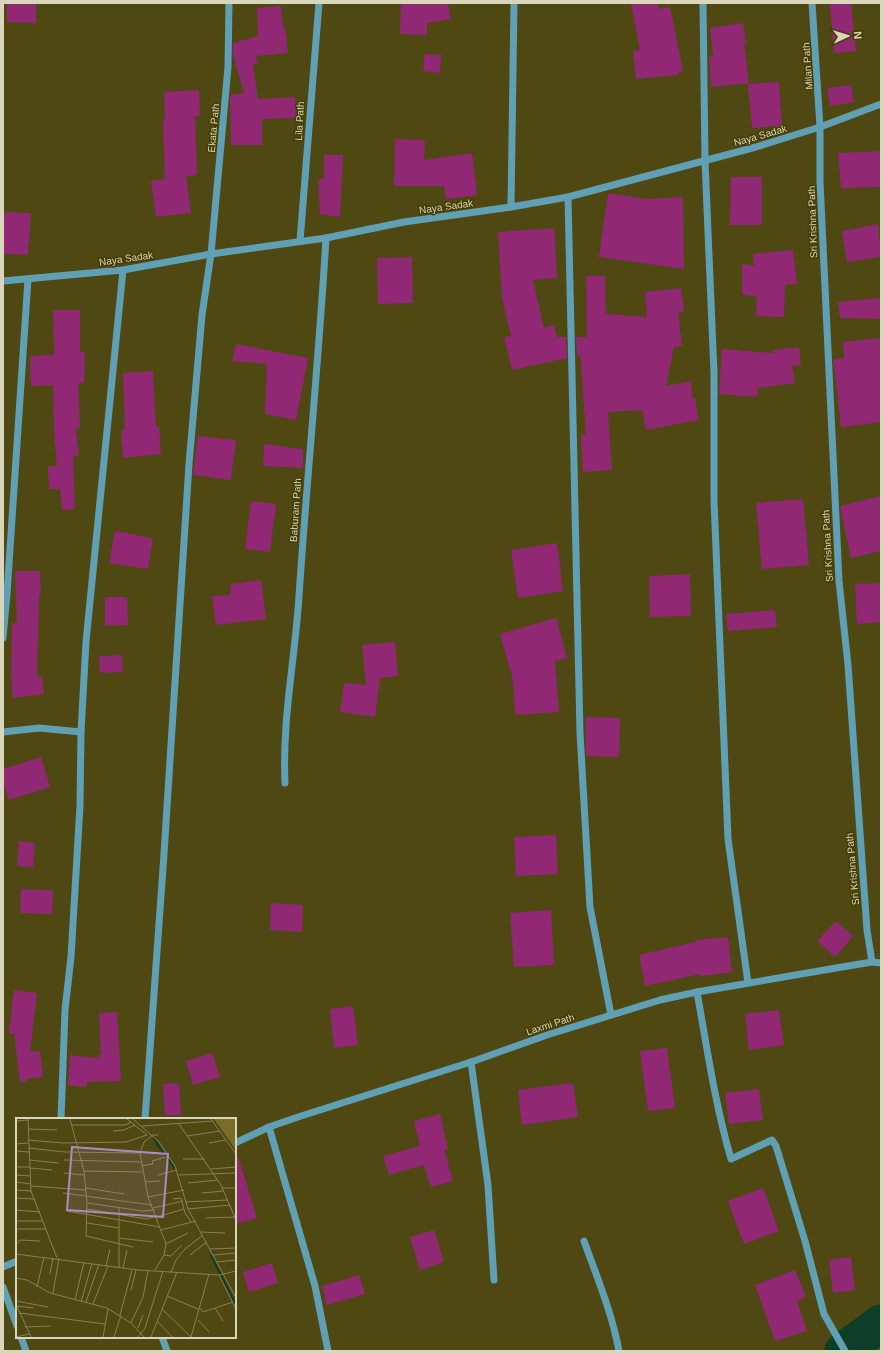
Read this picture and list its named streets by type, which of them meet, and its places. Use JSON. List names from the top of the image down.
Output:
{
  "streets": {
    "street": [
      "Milan Path",
      "Lila Path",
      "Ekata Path",
      "Naya Sadak",
      "Sri Krishna Path",
      "Baburam Path",
      "Laxmi Path"
    ]
  },
  "crossings": [
    ["Milan Path", "Naya Sadak"],
    ["Milan Path", "Sri Krishna Path"],
    ["Lila Path", "Naya Sadak"],
    ["Ekata Path", "Naya Sadak"],
    ["Naya Sadak", "Sri Krishna Path"],
    ["Naya Sadak", "Baburam Path"],
    ["Sri Krishna Path", "Laxmi Path"]
  ],
  "north": "right"
}
